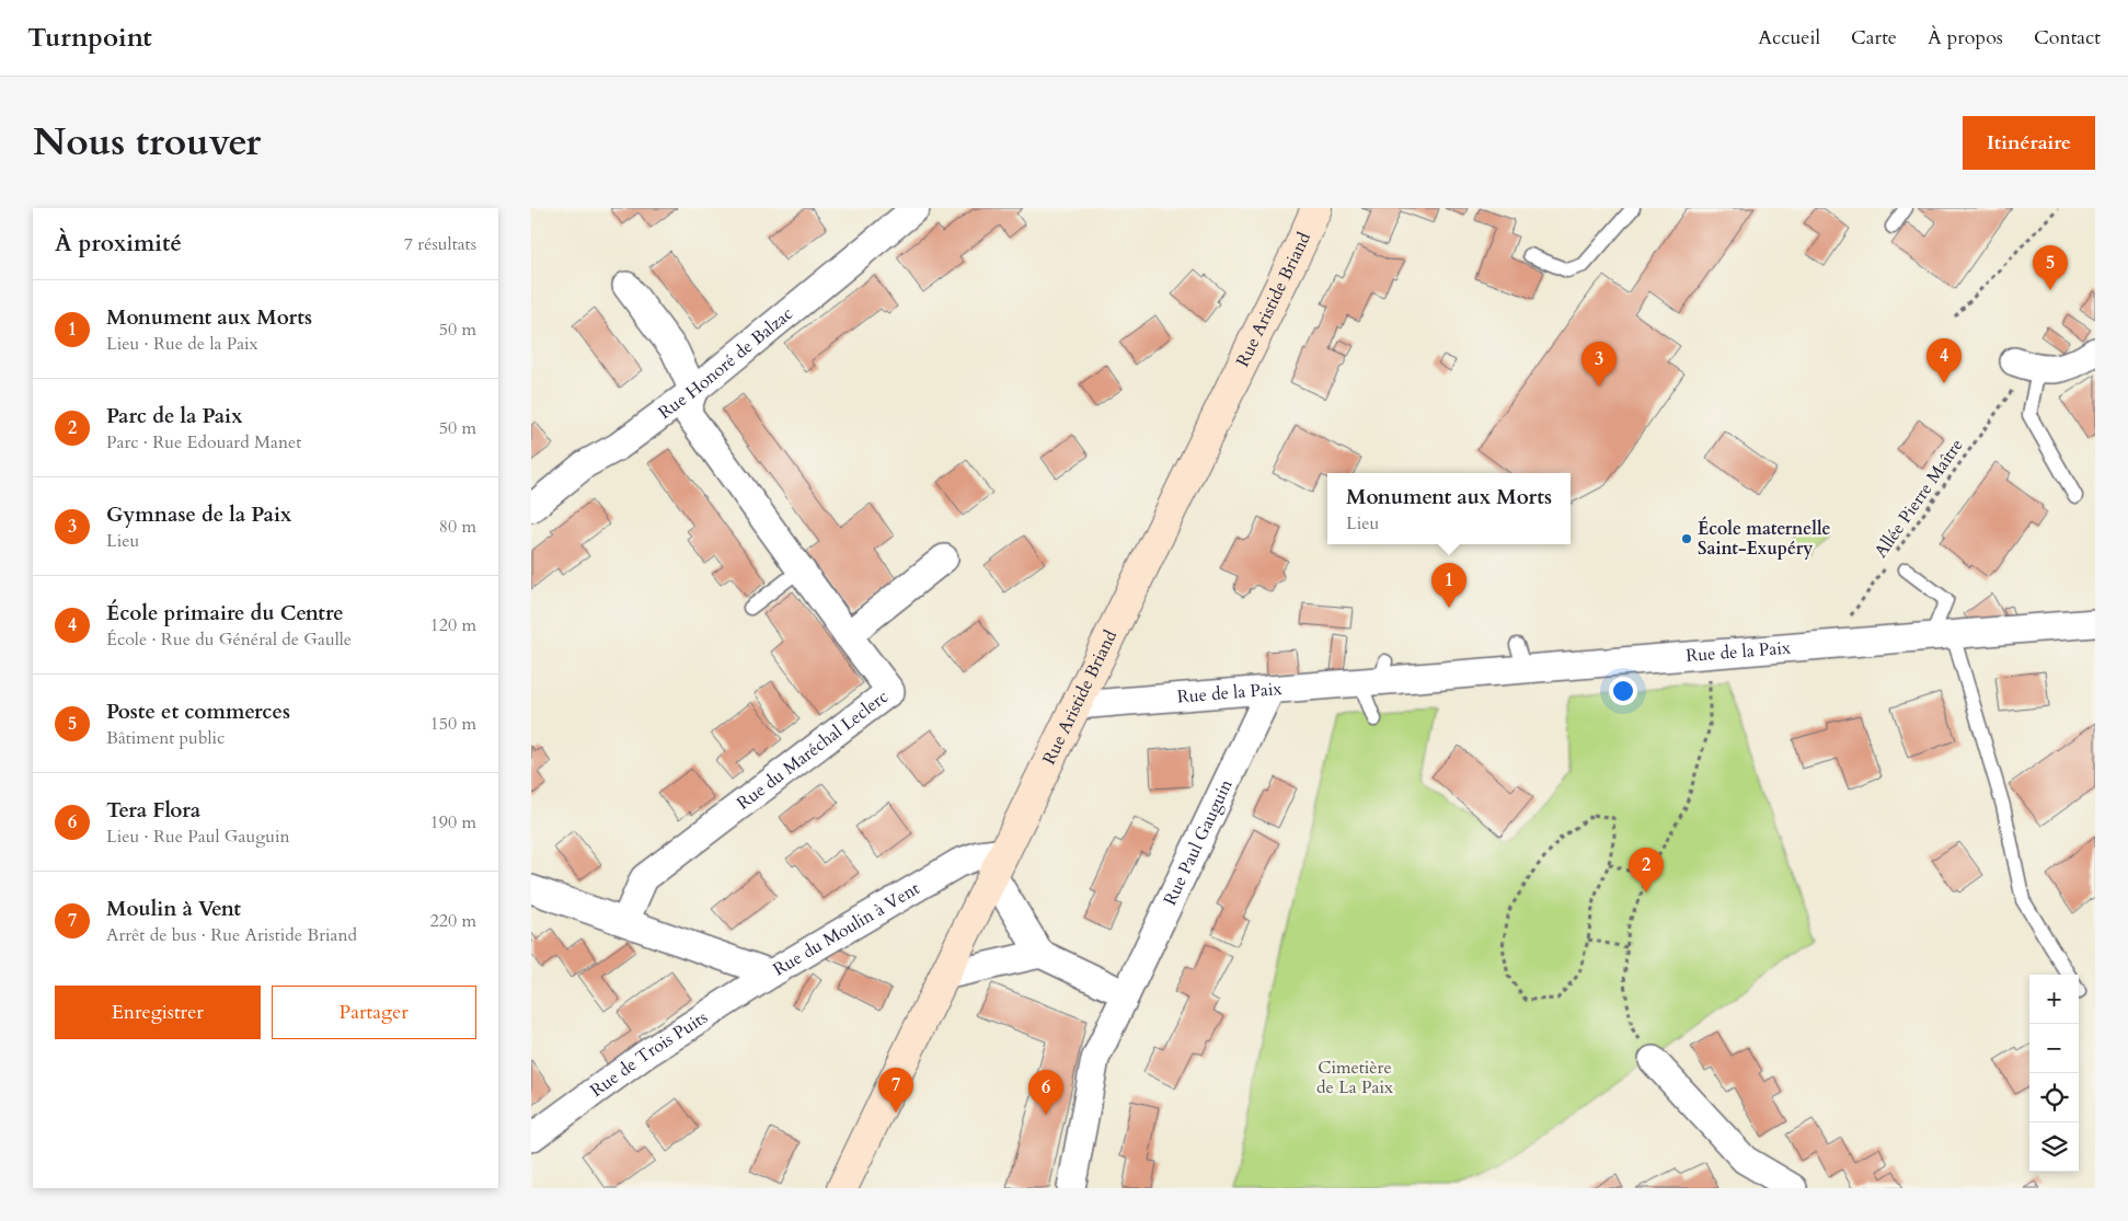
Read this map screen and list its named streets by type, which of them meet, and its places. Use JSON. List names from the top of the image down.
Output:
{
  "streets": {
    "main road": ["Rue Aristide Briand"],
    "street": [
      "Rue Honoré de Balzac",
      "Rue de la Paix",
      "Rue du Maréchal Leclerc",
      "Rue Paul Gauguin",
      "Rue du Moulin à Vent",
      "Rue de Trois Puits"
    ],
    "path": ["Allée Pierre Maître"]
  },
  "crossings": [
    ["Rue Aristide Briand", "Rue de la Paix"],
    ["Rue Aristide Briand", "Rue du Moulin à Vent"],
    ["Allée Pierre Maître", "Rue de la Paix"],
    ["Rue de la Paix", "Rue Paul Gauguin"],
    ["Rue du Maréchal Leclerc", "Rue du Moulin à Vent"],
    ["Rue du Moulin à Vent", "Rue de Trois Puits"]
  ],
  "parks": ["Cimetière de La Paix"],
  "places": ["École maternelle Saint-Exupéry"],
  "page": {
    "header": "Turnpoint",
    "nav": [
      "Accueil",
      "Carte",
      "À propos",
      "Contact"
    ],
    "title": "Nous trouver",
    "buttons": [
      "Itinéraire",
      ["Enregistrer", "Partager"]
    ],
    "heading": ["À proximité", "7 résultats"],
    "pins": [
      "5",
      "4",
      "3",
      "1",
      "2",
      "7",
      "6"
    ],
    "list": [
      {
        "mark": "1",
        "name": "Monument aux Morts",
        "note": "Lieu · Rue de la Paix",
        "value": "50 m"
      },
      {
        "mark": "2",
        "name": "Parc de la Paix",
        "note": "Parc · Rue Edouard Manet",
        "value": "50 m"
      },
      {
        "mark": "3",
        "name": "Gymnase de la Paix",
        "note": "Lieu",
        "value": "80 m"
      },
      {
        "mark": "4",
        "name": "École primaire du Centre",
        "note": "École · Rue du Général de Gaulle",
        "value": "120 m"
      },
      {
        "mark": "5",
        "name": "Poste et commerces",
        "note": "Bâtiment public",
        "value": "150 m"
      },
      {
        "mark": "6",
        "name": "Tera Flora",
        "note": "Lieu · Rue Paul Gauguin",
        "value": "190 m"
      },
      {
        "mark": "7",
        "name": "Moulin à Vent",
        "note": "Arrêt de bus · Rue Aristide Briand",
        "value": "220 m"
      }
    ],
    "popup": ["Monument aux Morts", "Lieu"],
    "map_buttons": ["+", "−"]
  }
}
